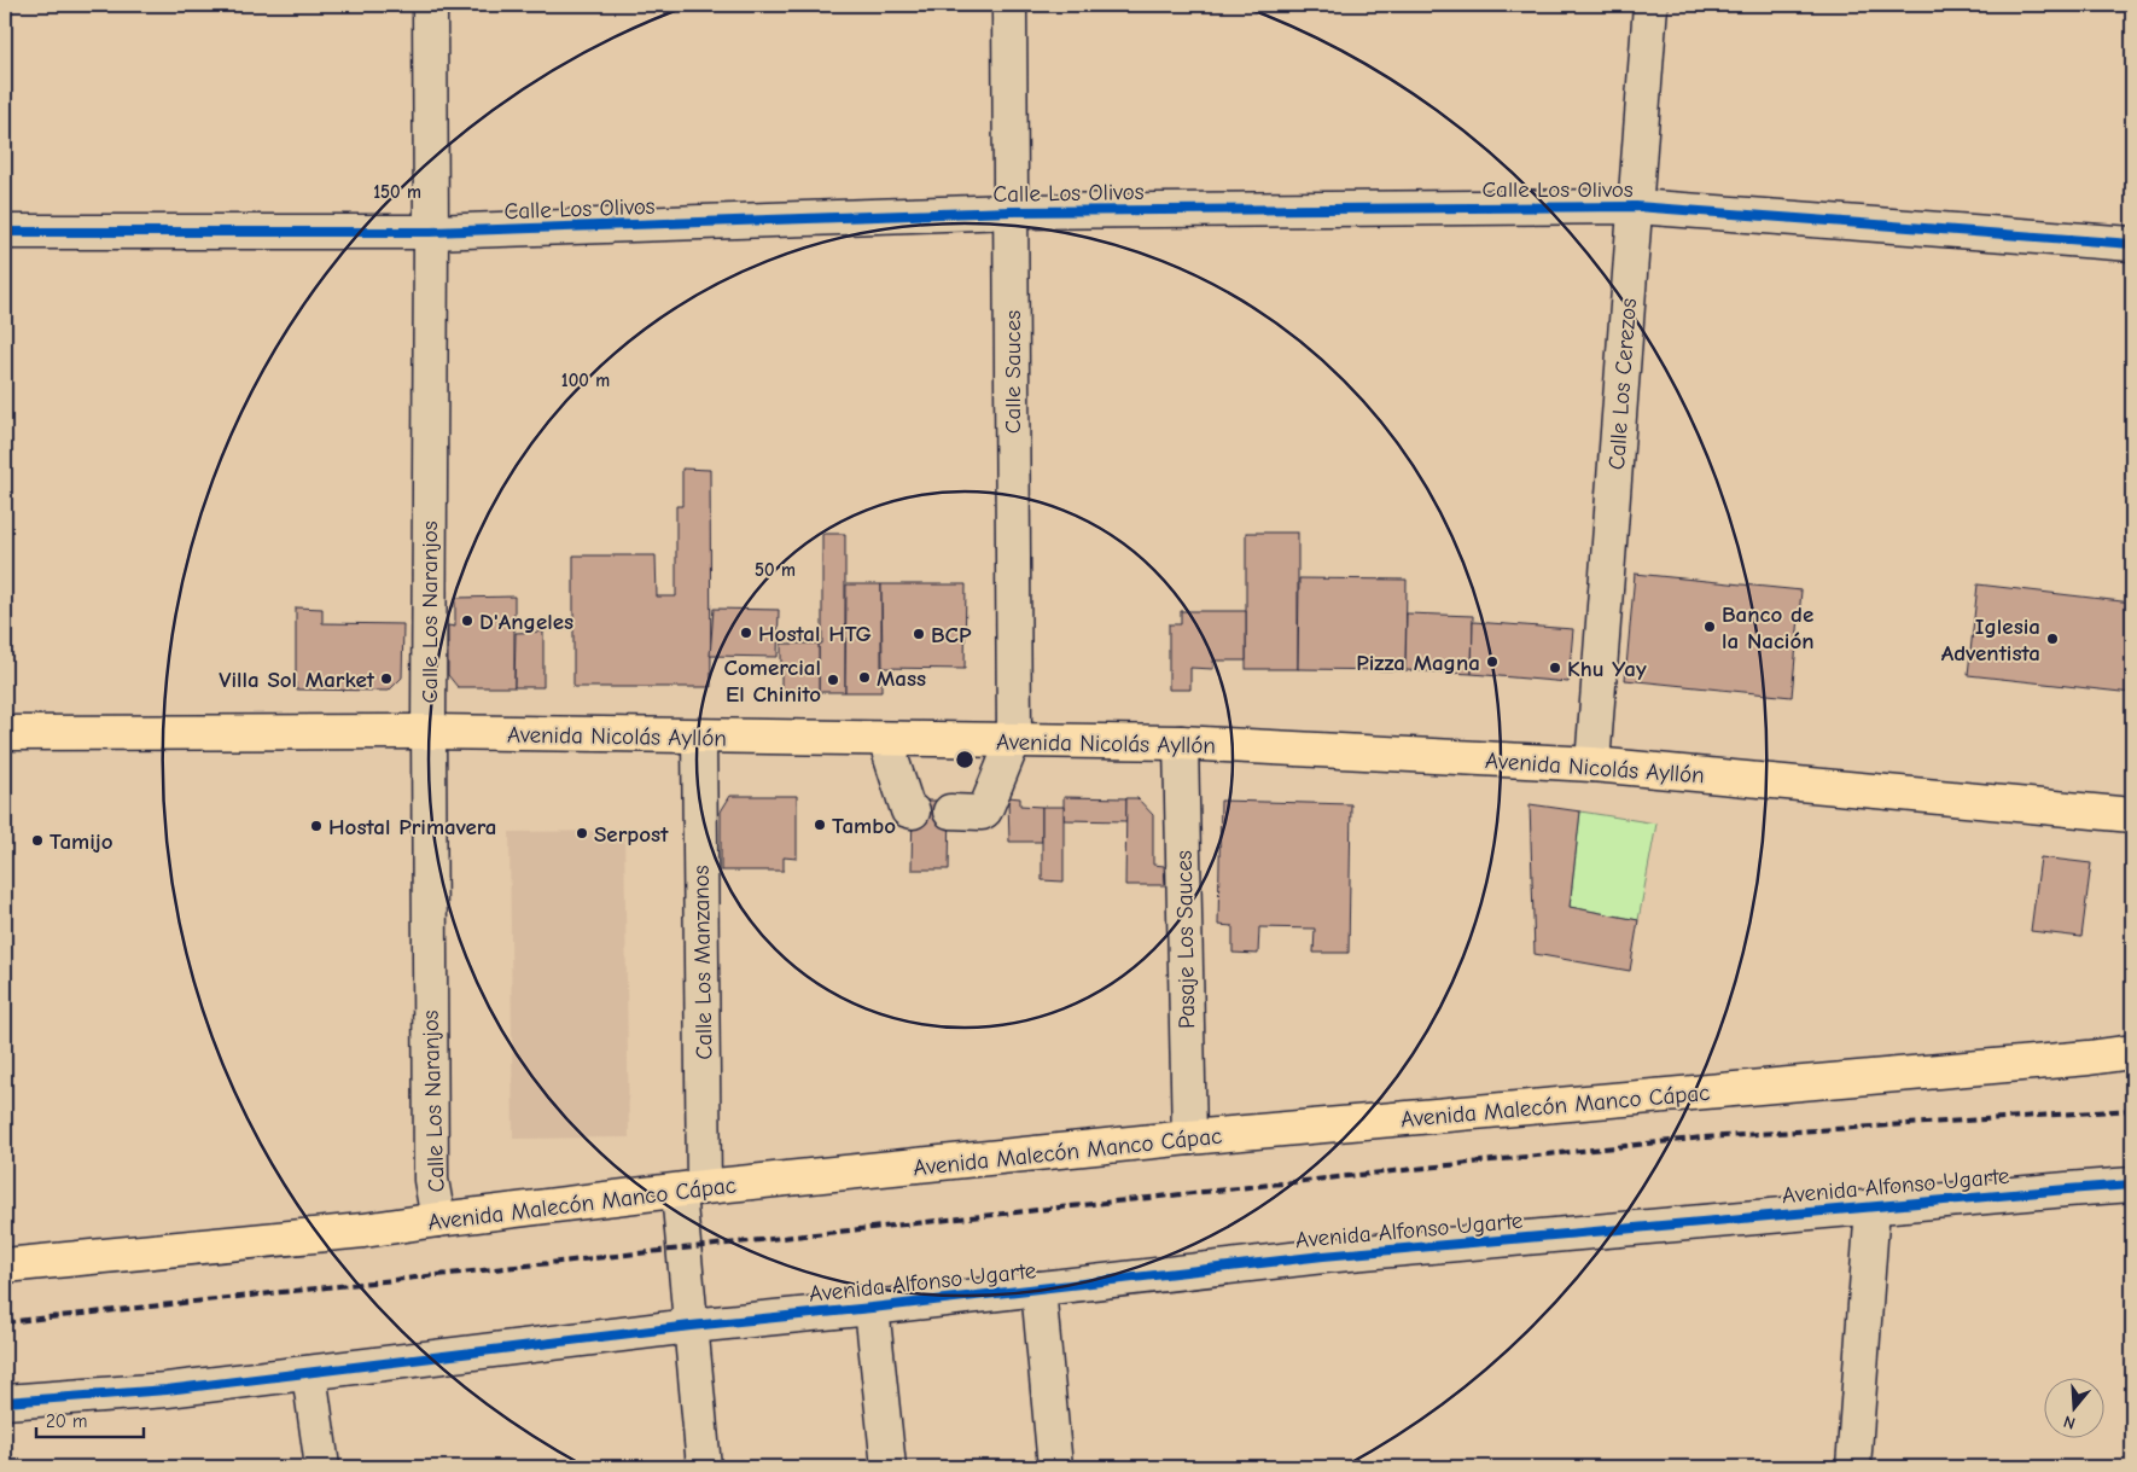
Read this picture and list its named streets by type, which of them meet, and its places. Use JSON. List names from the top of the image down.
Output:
{
  "streets": {
    "highway": ["Avenida Nicolás Ayllón", "Avenida Malecón Manco Cápac"],
    "street": [
      "Calle Los Olivos",
      "Calle Sauces",
      "Calle Los Cerezos",
      "Calle Los Naranjos",
      "Pasaje Los Sauces",
      "Calle Los Manzanos",
      "Avenida Alfonso Ugarte"
    ]
  },
  "crossings": [
    ["Calle Los Olivos", "Calle Sauces"],
    ["Calle Los Olivos", "Calle Los Cerezos"],
    ["Calle Los Olivos", "Calle Los Naranjos"],
    ["Calle Sauces", "Avenida Nicolás Ayllón"],
    ["Calle Los Cerezos", "Avenida Nicolás Ayllón"],
    ["Calle Los Naranjos", "Avenida Nicolás Ayllón"],
    ["Calle Los Naranjos", "Avenida Malecón Manco Cápac"],
    ["Avenida Nicolás Ayllón", "Pasaje Los Sauces"],
    ["Avenida Nicolás Ayllón", "Calle Los Manzanos"],
    ["Pasaje Los Sauces", "Avenida Malecón Manco Cápac"],
    ["Calle Los Manzanos", "Avenida Malecón Manco Cápac"],
    ["Calle Los Manzanos", "Avenida Alfonso Ugarte"]
  ],
  "places": [
    "D'Angeles",
    "Banco de la Nación",
    "Hostal HTG",
    "BCP",
    "Iglesia Adventista",
    "Pizza Magna",
    "Khu Yay",
    "Mass",
    "Villa Sol Market",
    "Comercial El Chinito",
    "Tambo",
    "Hostal Primavera",
    "Serpost",
    "Tamijo"
  ],
  "scale_bar": "20 m",
  "north": "bottom",
  "rings": ["150 m", "100 m", "50 m"]
}
